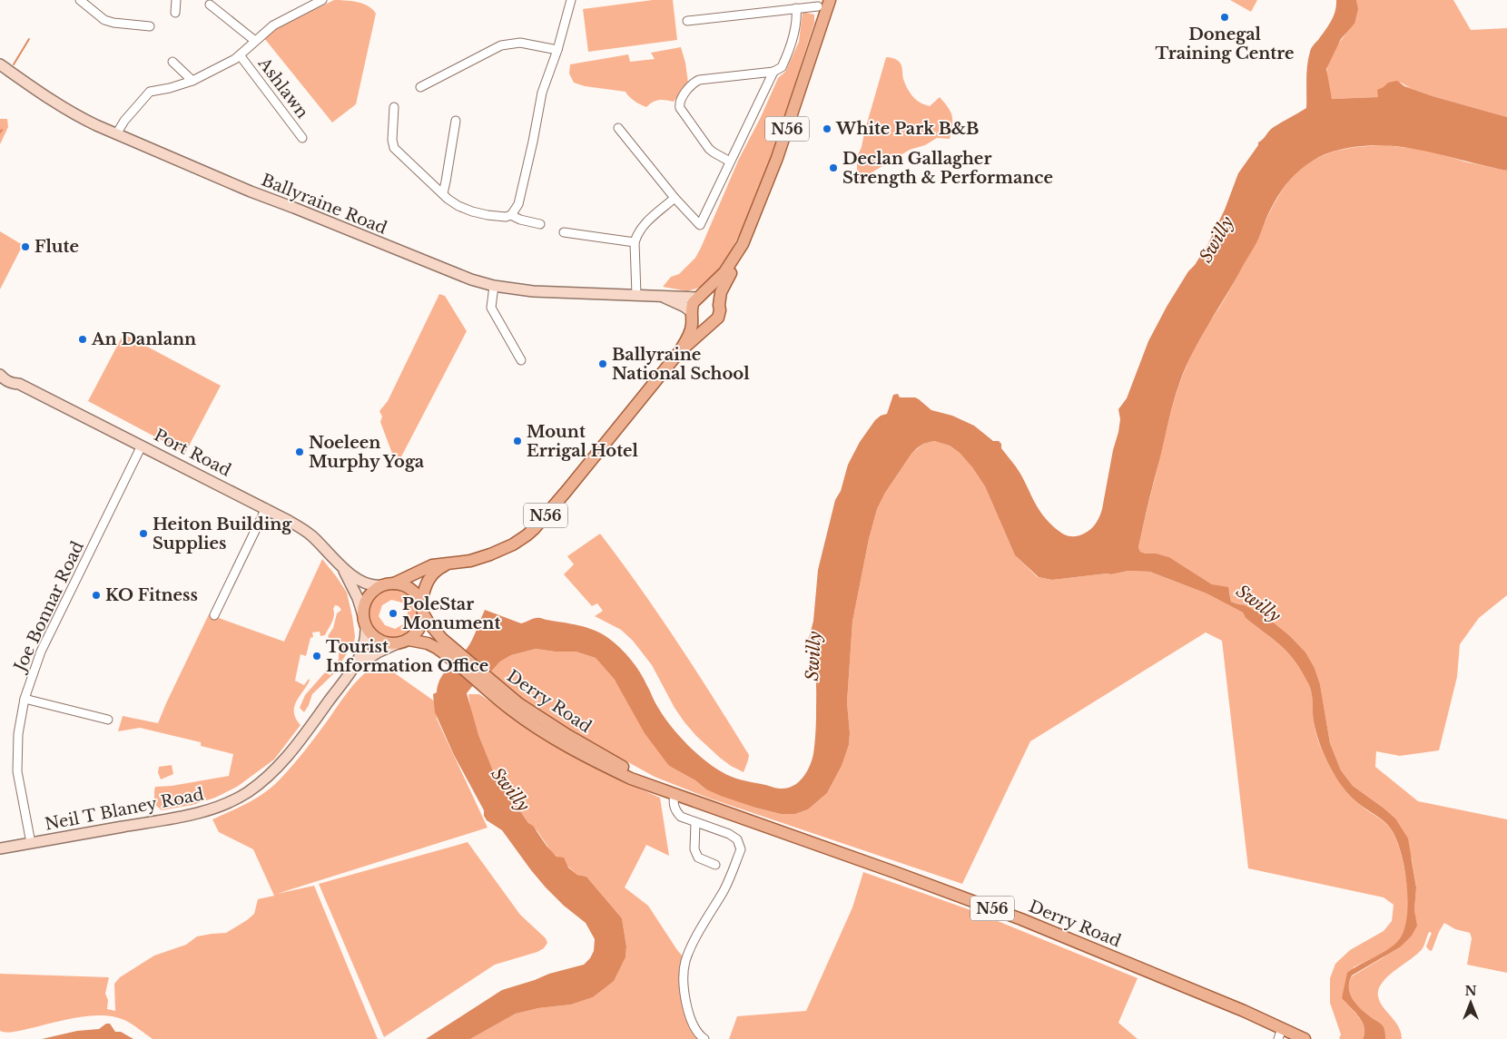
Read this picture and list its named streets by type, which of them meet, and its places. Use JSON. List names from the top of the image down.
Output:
{
  "streets": {
    "main road": [
      "N56",
      "Ballyraine Road",
      "Port Road",
      "Derry Road",
      "Neil T Blaney Road"
    ],
    "street": ["Ashlawn", "Joe Bonnar Road"]
  },
  "crossings": [
    ["Ashlawn", "Ballyraine Road"],
    ["N56", "Ballyraine Road"],
    ["N56", "Derry Road"],
    ["N56", "Neil T Blaney Road"],
    ["Port Road", "Joe Bonnar Road"],
    ["Joe Bonnar Road", "Neil T Blaney Road"],
    ["Derry Road", "Neil T Blaney Road"]
  ],
  "water": ["Swilly"],
  "places": [
    "Donegal Training Centre",
    "White Park B&B",
    "Declan Gallagher Strength & Performance",
    "Flute",
    "An Danlann",
    "Ballyraine National School",
    "Mount Errigal Hotel",
    "Noeleen Murphy Yoga",
    "Heiton Building Supplies",
    "KO Fitness",
    "PoleStar Monument",
    "Tourist Information Office"
  ],
  "north": "top"
}
